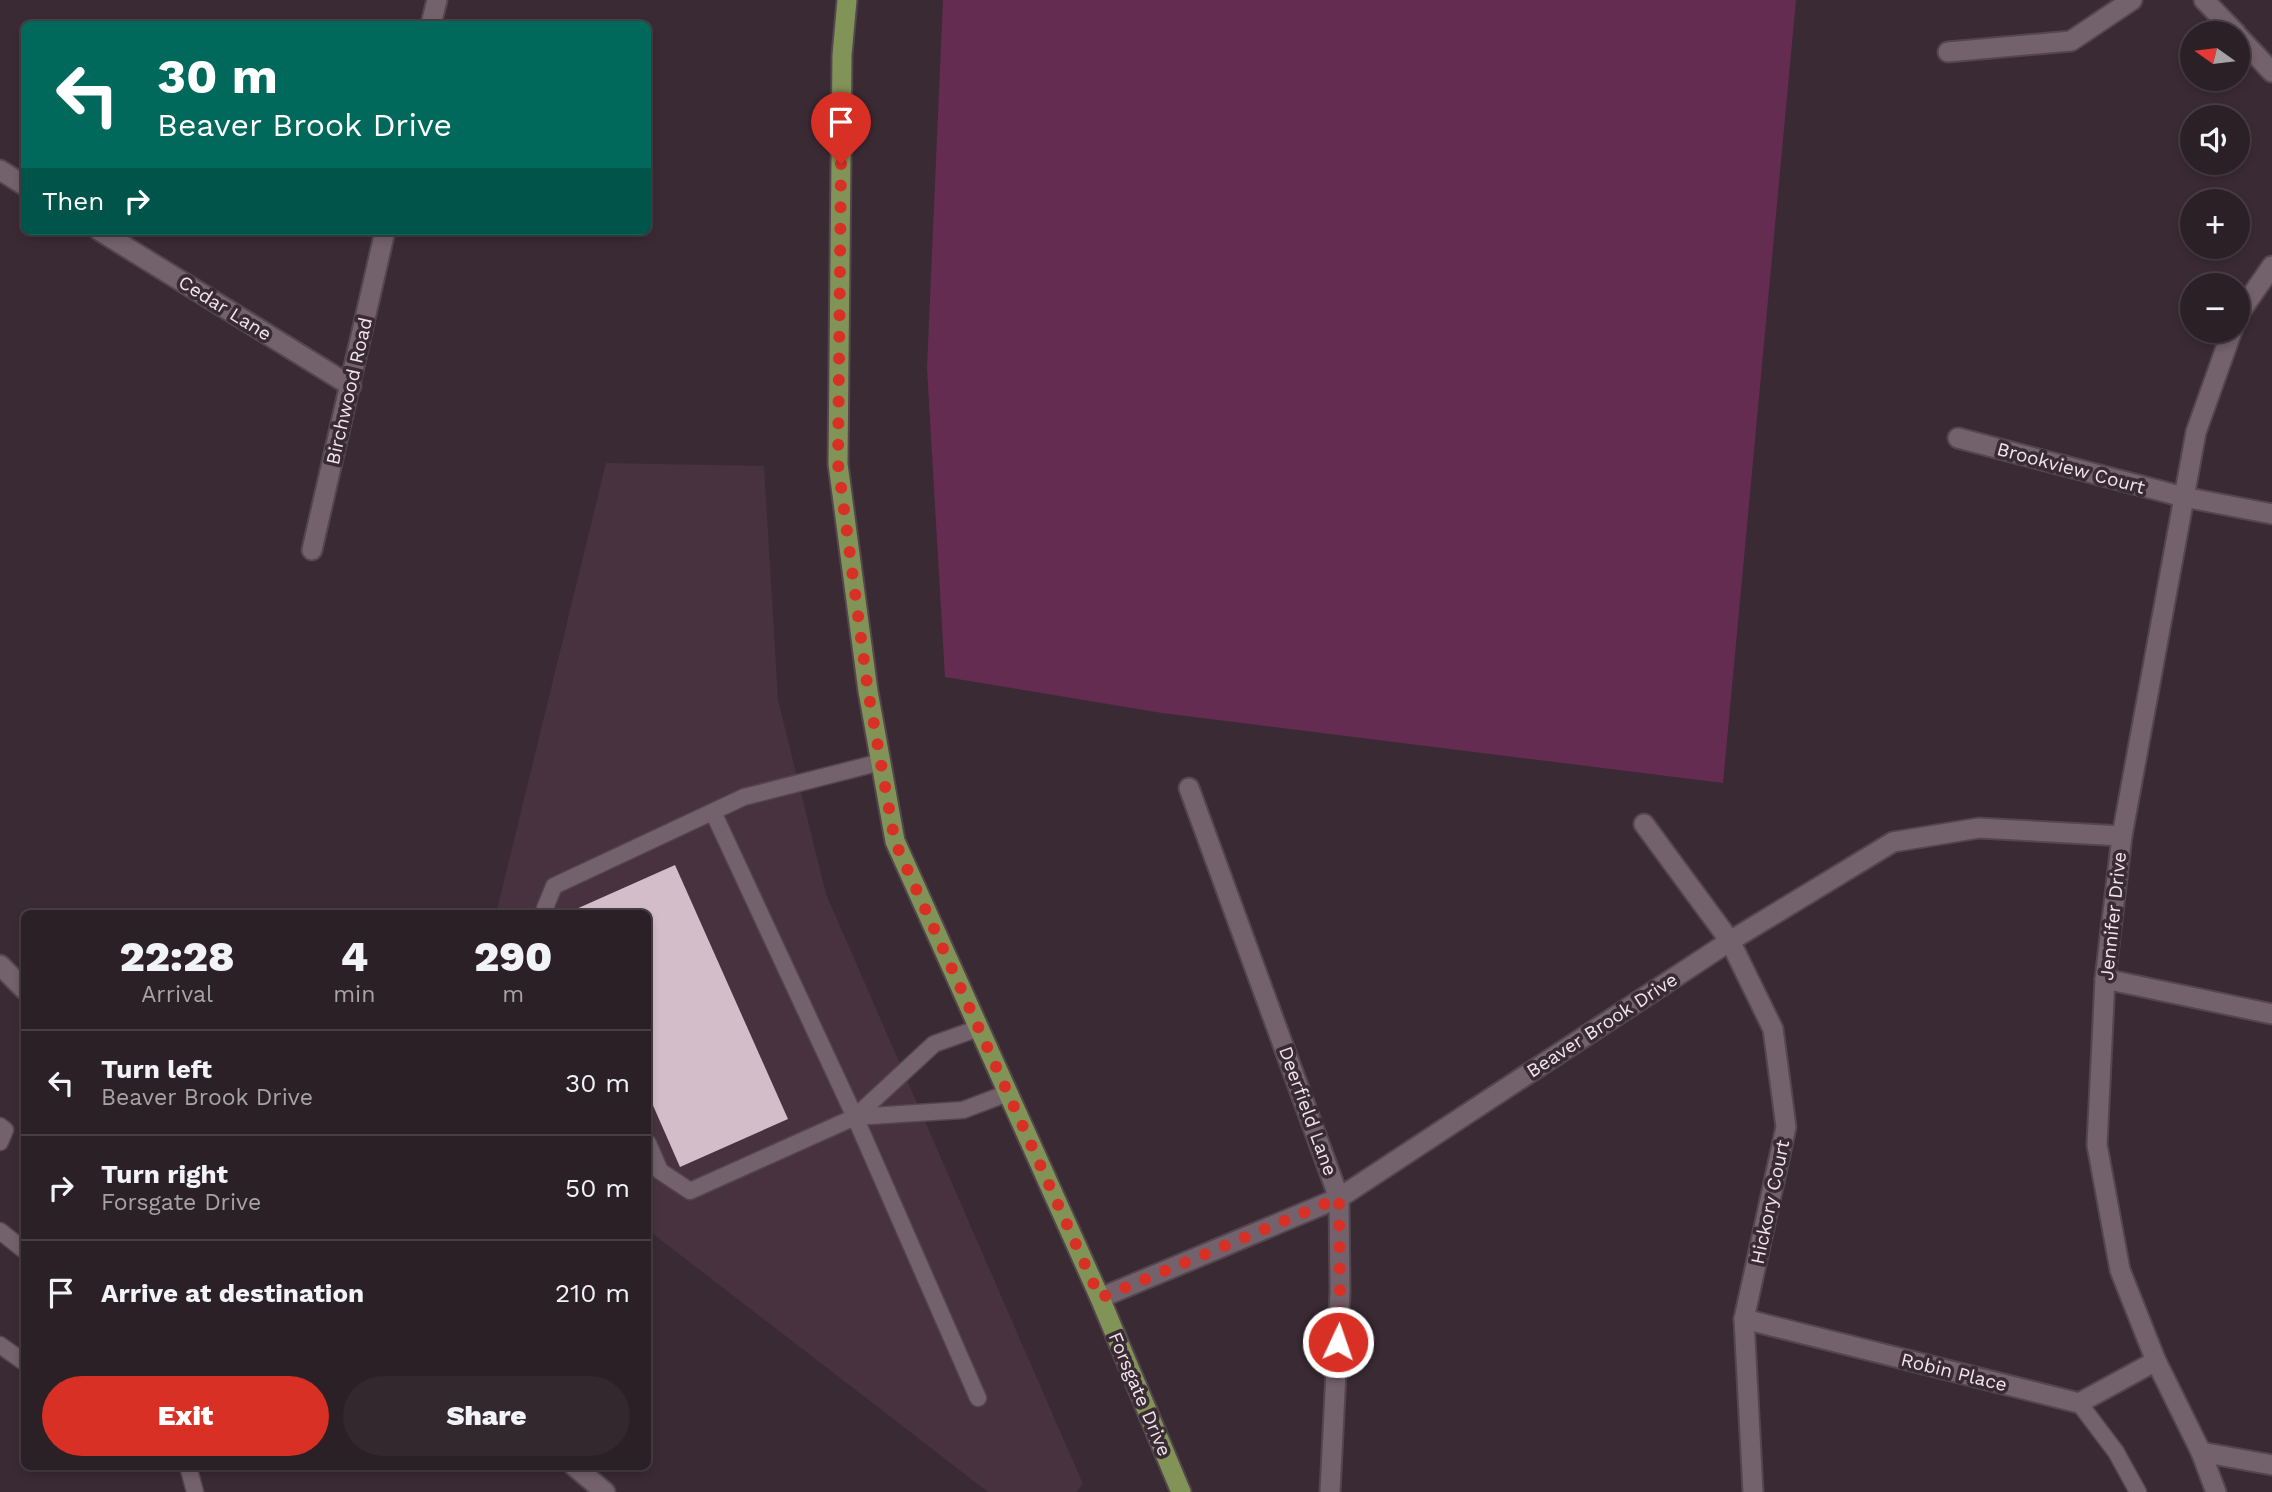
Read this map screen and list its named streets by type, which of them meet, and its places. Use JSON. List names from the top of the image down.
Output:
{
  "streets": {
    "main road": ["Forsgate Drive"],
    "street": [
      "Cedar Lane",
      "Birchwood Road",
      "Brookview Court",
      "Jennifer Drive",
      "Beaver Brook Drive",
      "Deerfield Lane",
      "Hickory Court",
      "Robin Place"
    ]
  },
  "crossings": [
    ["Cedar Lane", "Birchwood Road"],
    ["Brookview Court", "Jennifer Drive"],
    ["Jennifer Drive", "Beaver Brook Drive"],
    ["Beaver Brook Drive", "Deerfield Lane"],
    ["Beaver Brook Drive", "Hickory Court"],
    ["Beaver Brook Drive", "Forsgate Drive"],
    ["Hickory Court", "Robin Place"]
  ],
  "north": "left",
  "page": {
    "map_buttons": ["+", "−"],
    "turn": ["30 m", "Beaver Brook Drive"],
    "then": "Then",
    "eta": [
      "22:28",
      "Arrival",
      "4",
      "min",
      "290",
      "m"
    ],
    "list": [
      {
        "name": "Turn left",
        "note": "Beaver Brook Drive",
        "value": "30 m"
      },
      {
        "name": "Turn right",
        "note": "Forsgate Drive",
        "value": "50 m"
      },
      {
        "name": "Arrive at destination",
        "value": "210 m"
      }
    ],
    "buttons": ["Exit", "Share"]
  }
}
